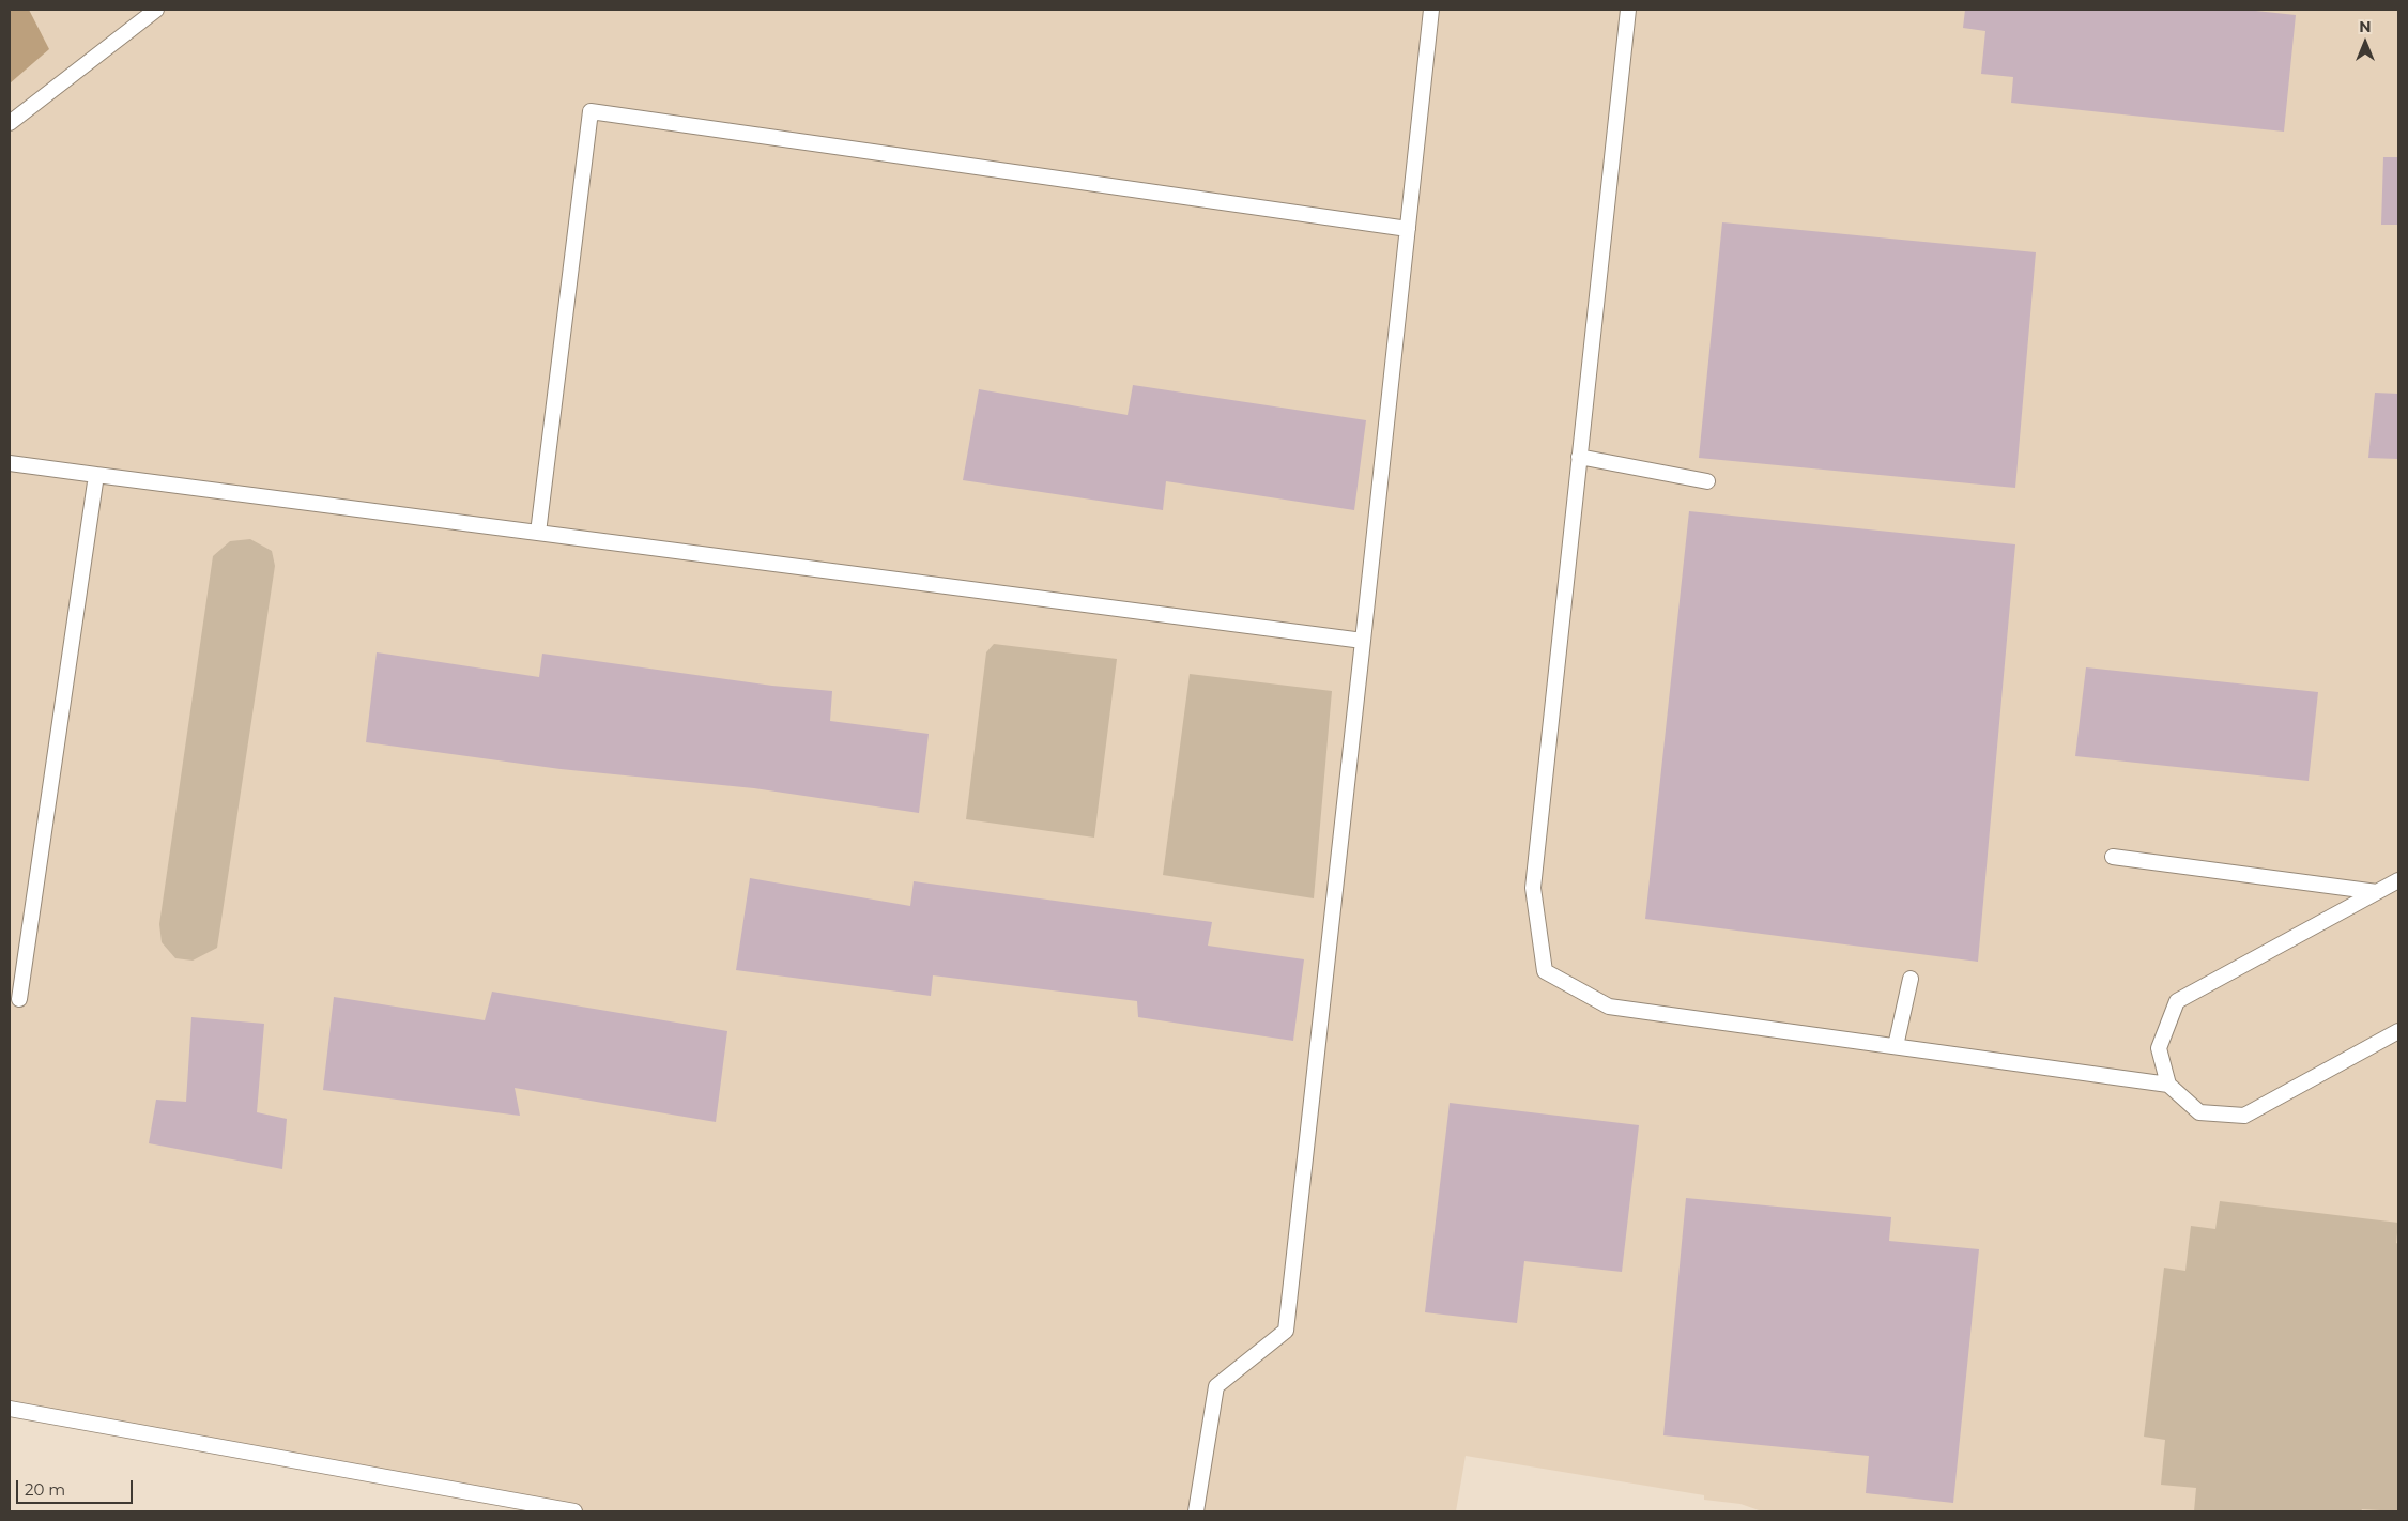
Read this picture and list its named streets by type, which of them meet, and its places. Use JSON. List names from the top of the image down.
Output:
{
  "scale_bar": "20 m",
  "north": "top"
}
